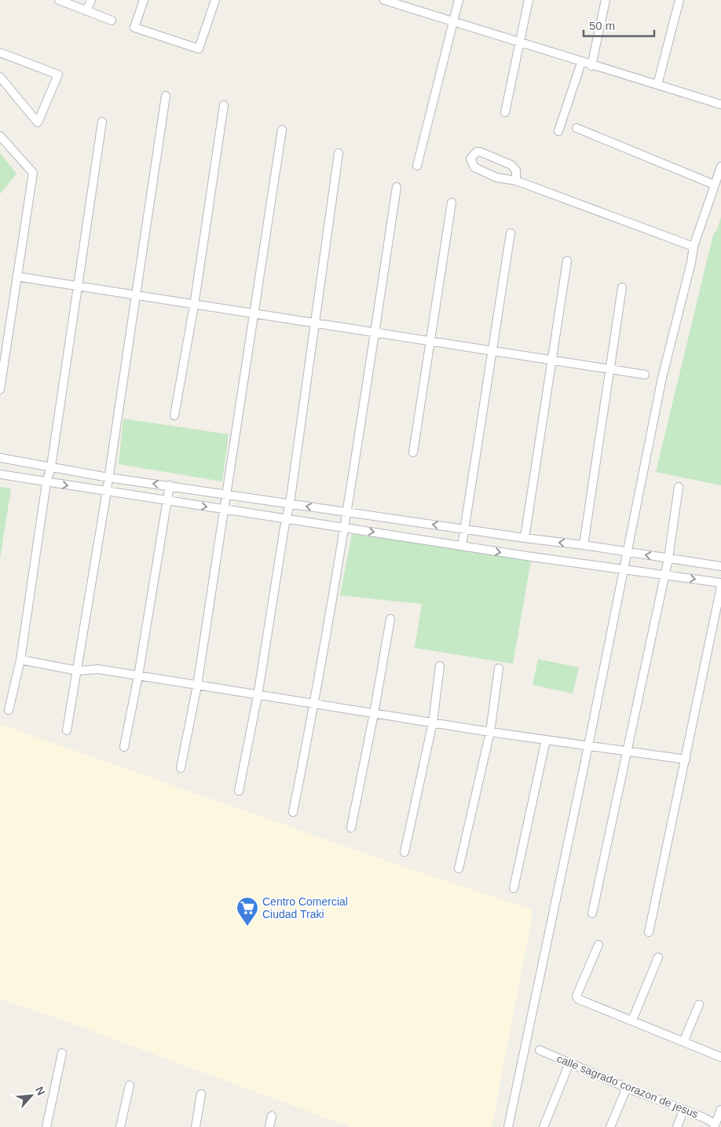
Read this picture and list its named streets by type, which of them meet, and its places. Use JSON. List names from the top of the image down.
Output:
{
  "streets": {
    "street": ["calle sagrado corazon de jesus"]
  },
  "places": {
    "supermarket": ["Centro Comercial Ciudad Traki"]
  },
  "scale_bar": "50 m",
  "north": "top right"
}
